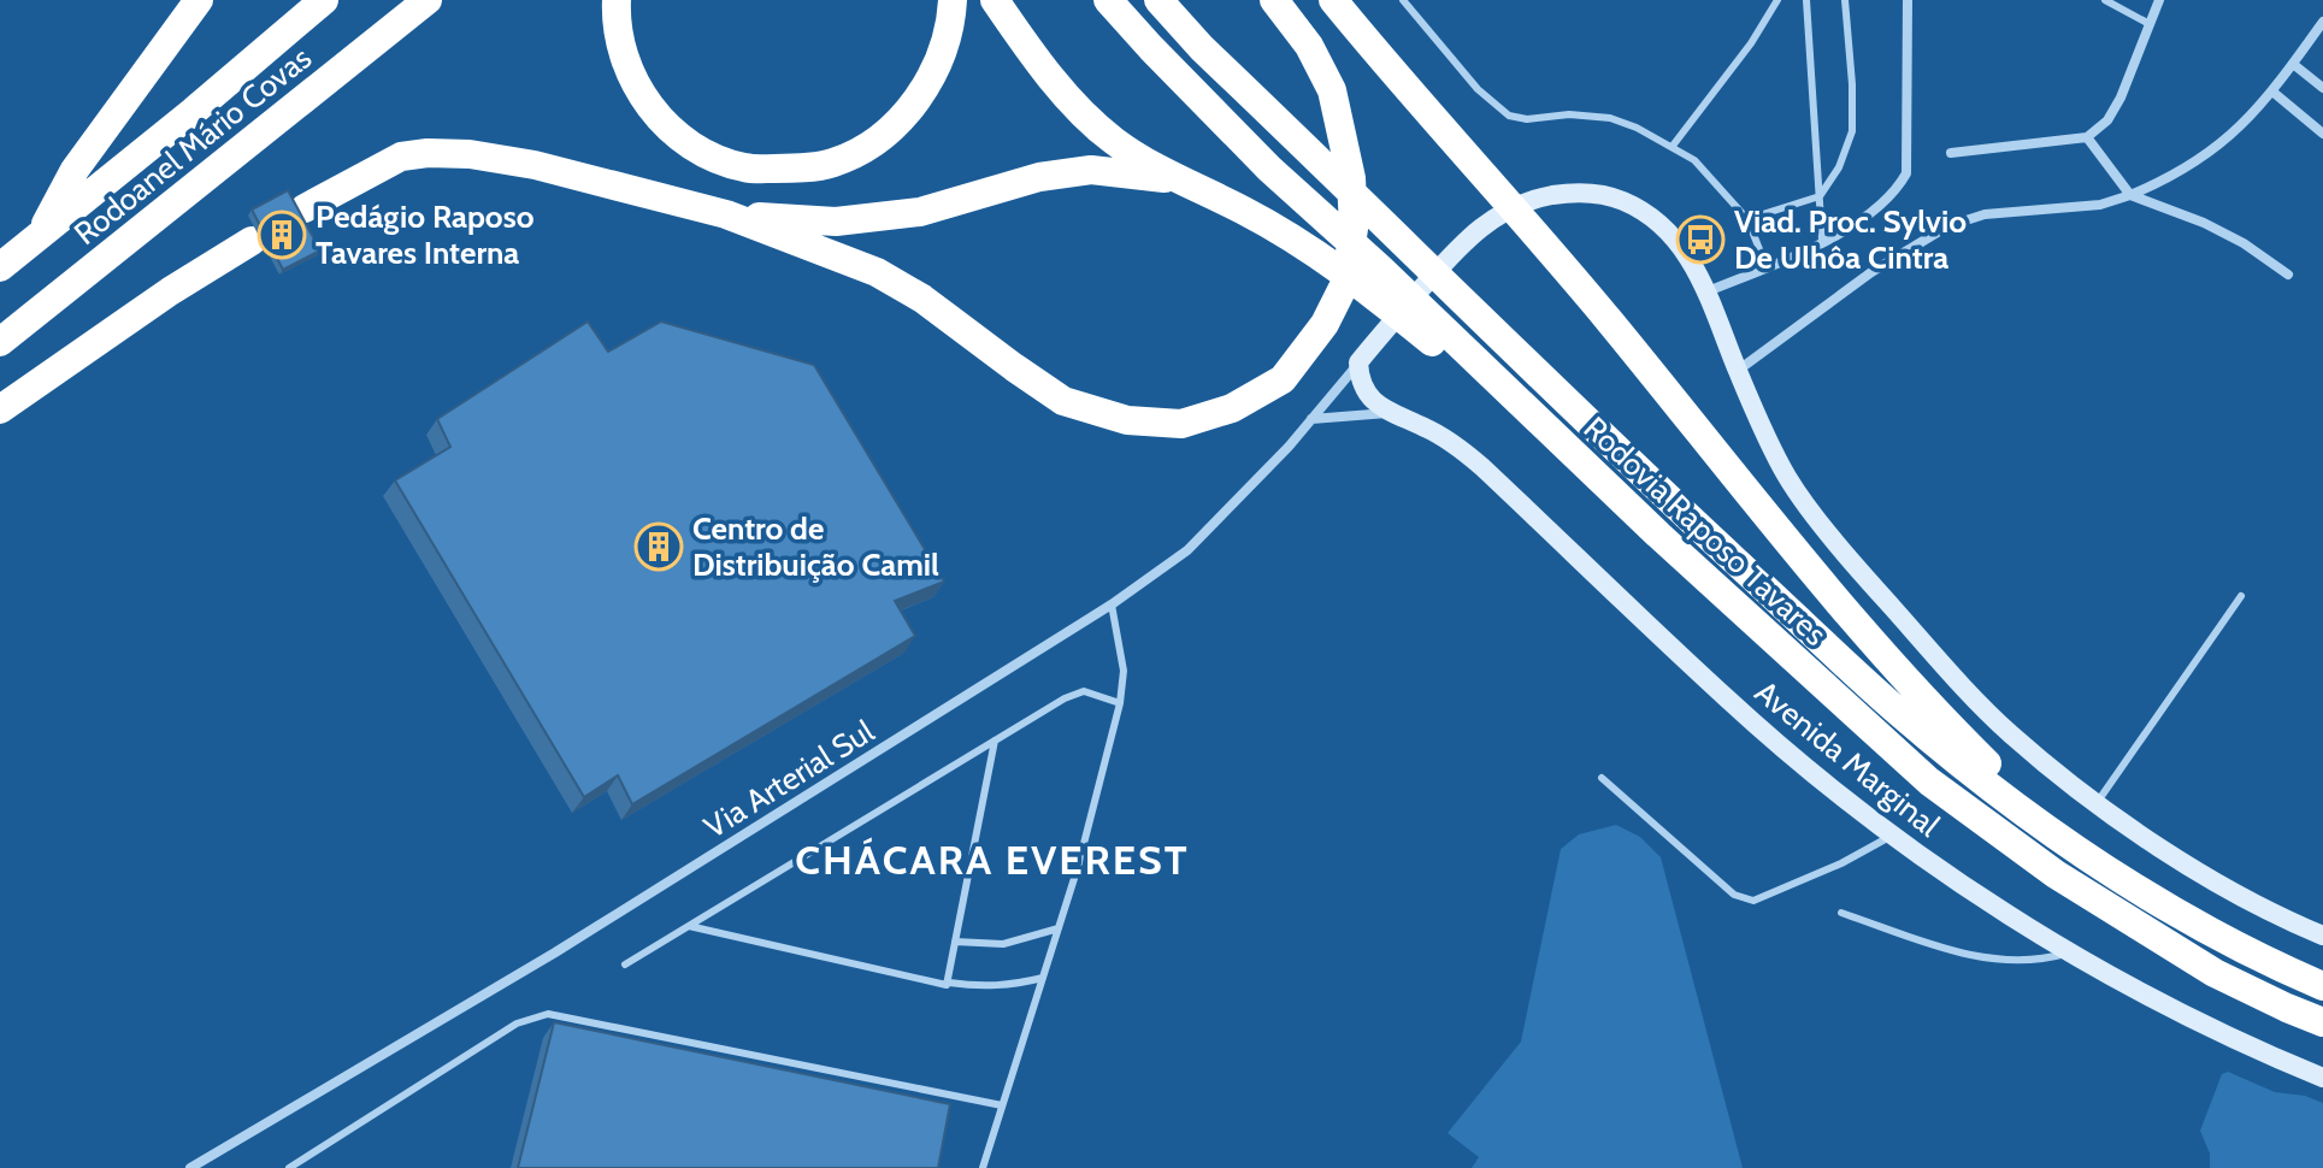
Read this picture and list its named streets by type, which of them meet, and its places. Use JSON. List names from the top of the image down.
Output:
{
  "streets": {
    "highway": ["Rodoanel Mário Covas", "Rodovia Raposo Tavares"],
    "main road": ["Avenida Marginal"],
    "street": ["Via Arterial Sul"]
  },
  "crossings": [
    ["Avenida Marginal", "Via Arterial Sul"]
  ],
  "districts": ["CHÁCARA EVEREST"],
  "places": {
    "building": ["Pedágio Raposo Tavares Interna", "Centro de Distribuição Camil"],
    "bus stop": ["Viad. Proc. Sylvio De Ulhôa Cintra"]
  }
}
